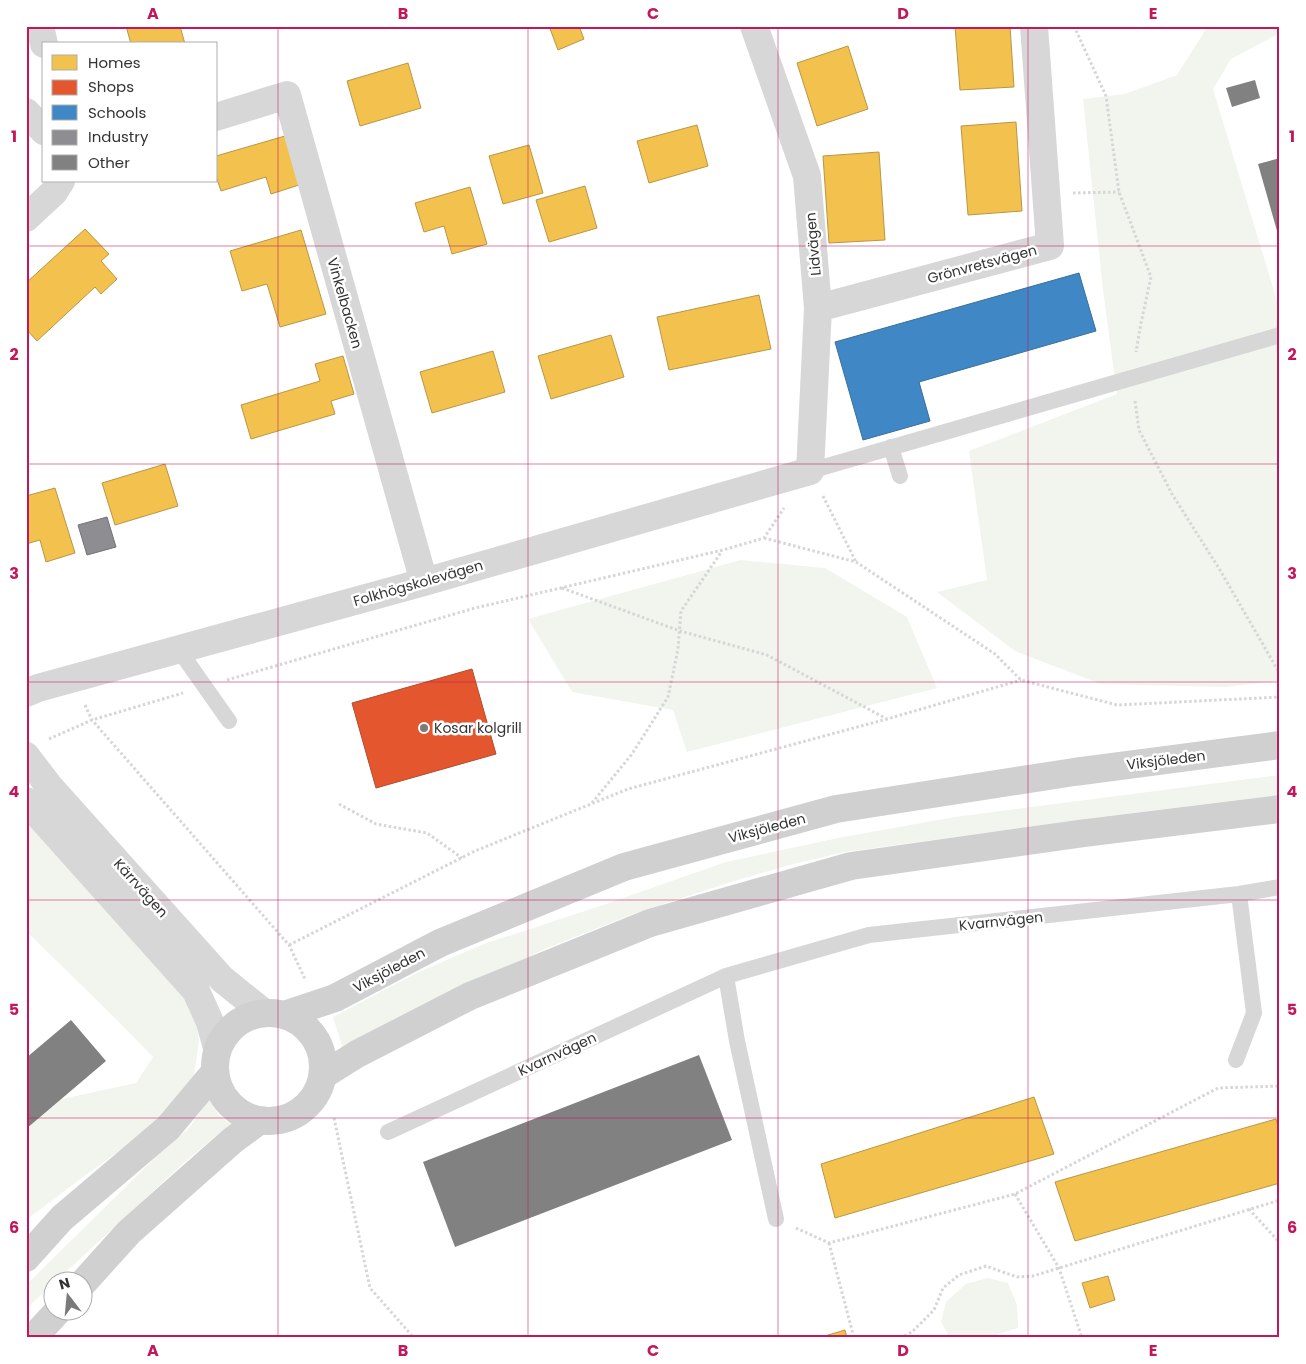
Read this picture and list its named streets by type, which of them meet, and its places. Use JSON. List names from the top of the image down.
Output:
{
  "streets": {
    "main road": ["Viksjöleden"],
    "street": [
      "Lidvägen",
      "Grönvretsvägen",
      "Vinkelbacken",
      "Folkhögskolevägen",
      "Kärrvägen"
    ],
    "lane": ["Kvarnvägen"]
  },
  "crossings": [
    ["Lidvägen", "Grönvretsvägen"],
    ["Lidvägen", "Folkhögskolevägen"],
    ["Vinkelbacken", "Folkhögskolevägen"],
    ["Viksjöleden", "Kärrvägen"]
  ],
  "places": ["Kosar kolgrill"],
  "legend": [
    "Homes",
    "Shops",
    "Schools",
    "Industry",
    "Other"
  ],
  "north": "top",
  "grid": {
    "columns": [
      "A",
      "B",
      "C",
      "D",
      "E"
    ],
    "rows": [
      "1",
      "2",
      "3",
      "4",
      "5",
      "6"
    ]
  }
}
